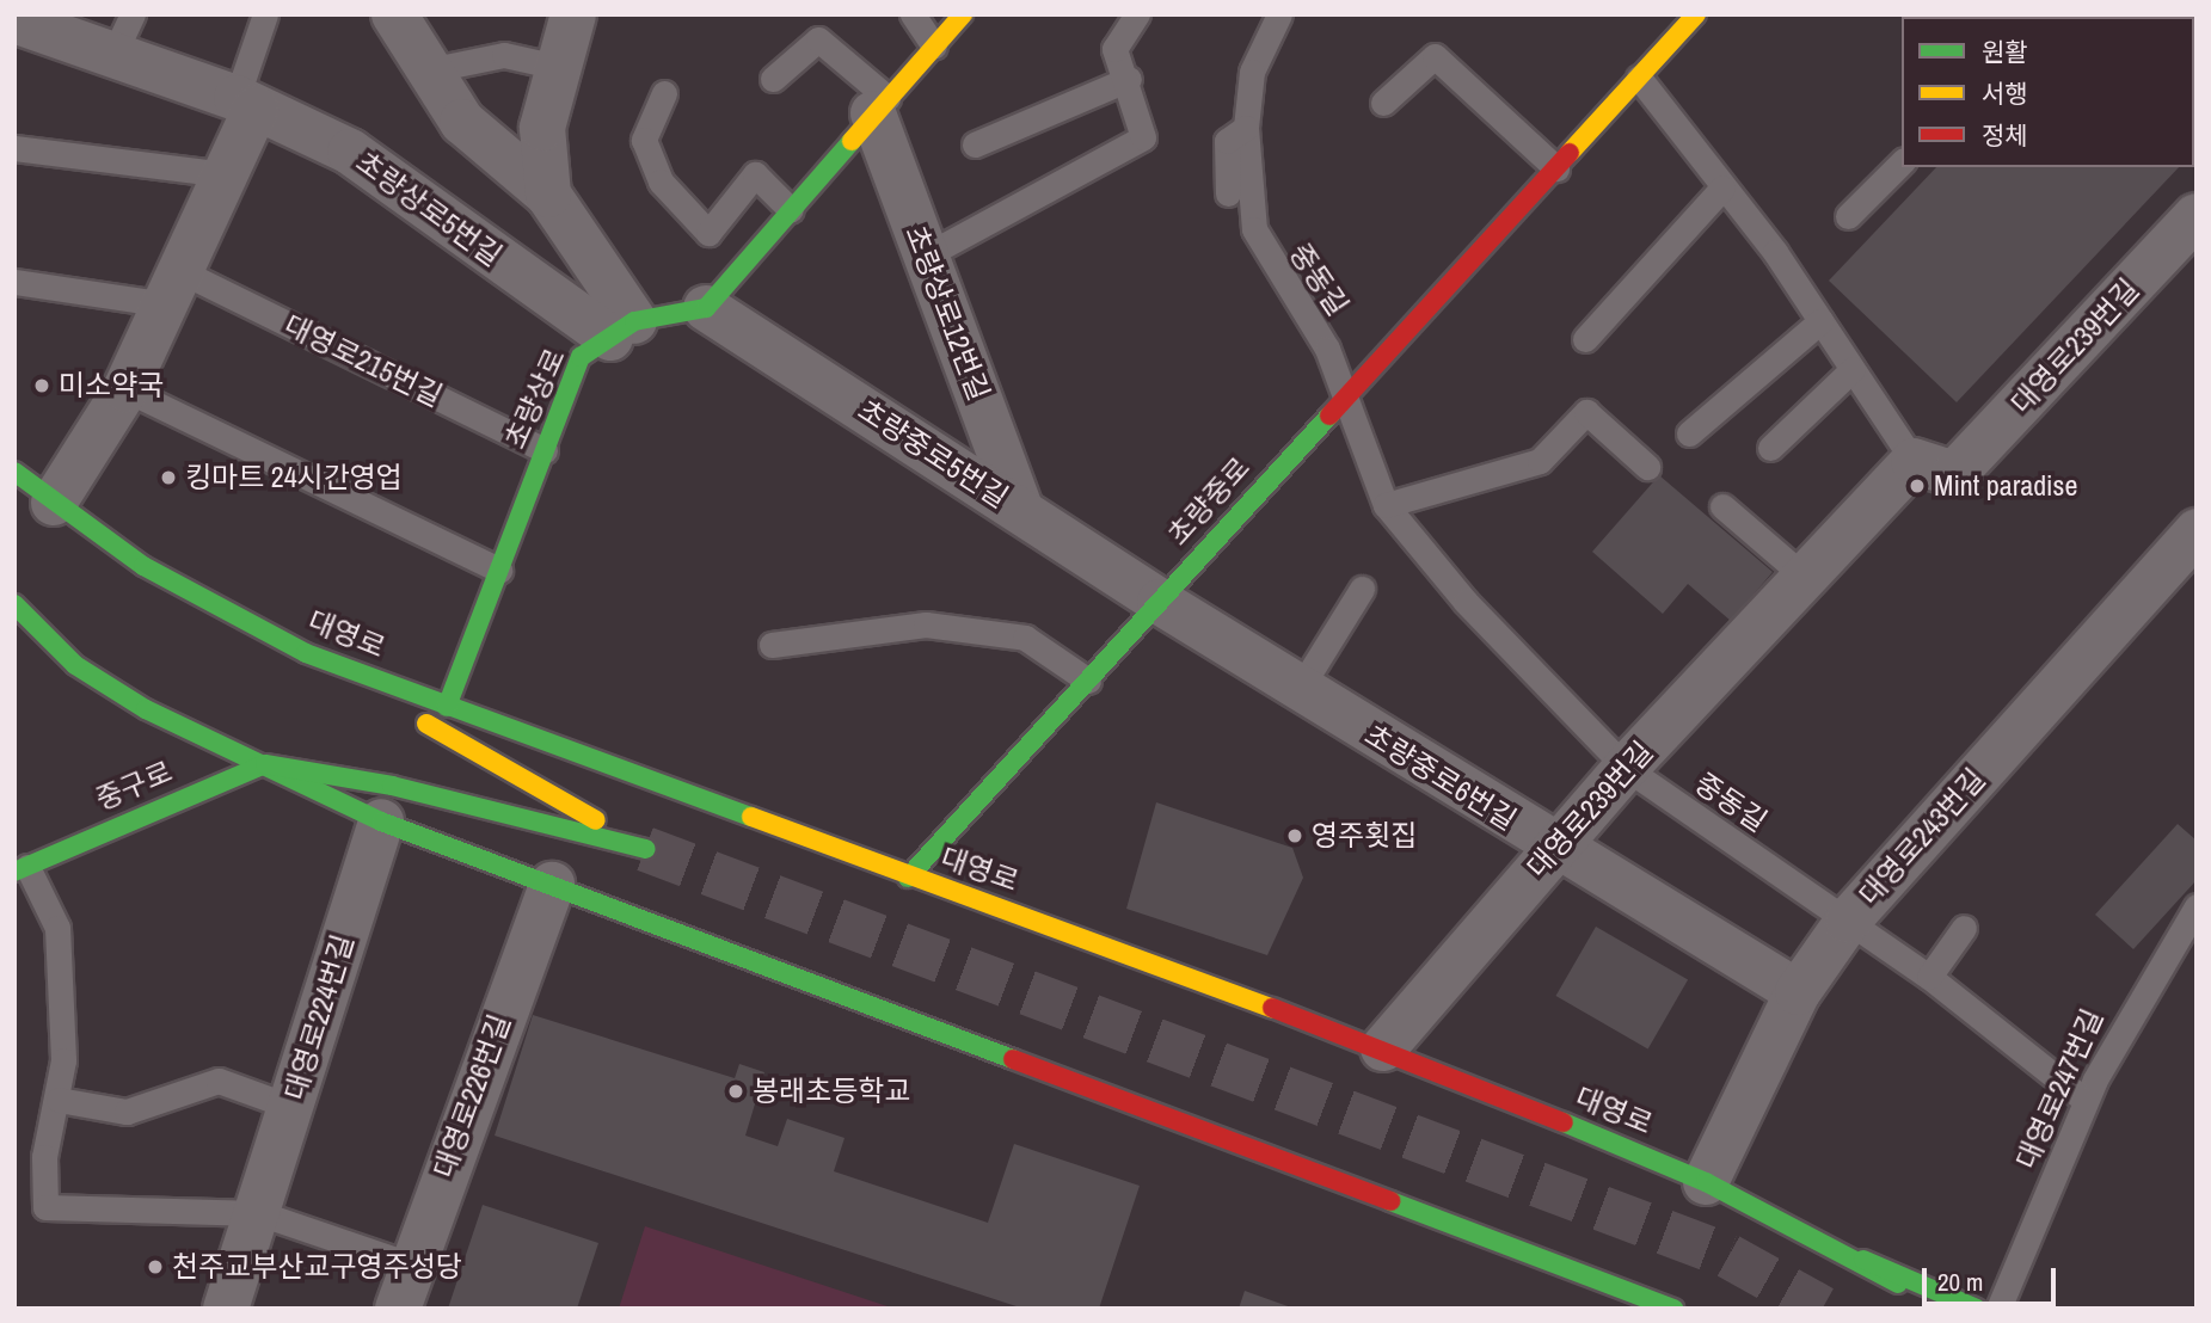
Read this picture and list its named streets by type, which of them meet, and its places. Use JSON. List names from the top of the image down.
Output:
{
  "streets": {
    "main road": [
      "초량상로",
      "초량중로",
      "대영로",
      "중구로"
    ],
    "street": [
      "초량상로5번길",
      "초량상로12번길",
      "대영로239번길",
      "초량중로5번길",
      "초량중로6번길",
      "대영로243번길",
      "대영로224번길",
      "대영로226번길"
    ],
    "lane": ["중동길", "대영로215번길", "대영로247번길"]
  },
  "crossings": [
    ["초량상로5번길", "초량상로"],
    ["중동길", "대영로239번길"],
    ["중동길", "초량중로"],
    ["중동길", "대영로243번길"],
    ["중동길", "대영로247번길"],
    ["초량상로12번길", "초량중로5번길"],
    ["대영로239번길", "대영로"],
    ["대영로239번길", "초량중로6번길"],
    ["대영로215번길", "초량상로"],
    ["초량상로", "초량중로5번길"],
    ["초량상로", "대영로"],
    ["초량중로5번길", "초량중로"],
    ["초량중로5번길", "초량중로6번길"],
    ["초량중로", "대영로"],
    ["초량중로", "초량중로6번길"],
    ["대영로", "대영로243번길"],
    ["초량중로6번길", "대영로243번길"],
    ["중구로", "대영로224번길"]
  ],
  "places": [
    "미소약국",
    "킹마트 24시간영업",
    "Mint paradise",
    "영주횟집",
    "봉래초등학교",
    "천주교부산교구영주성당"
  ],
  "legend": ["원활", "서행", "정체"],
  "scale_bar": "20 m"
}
